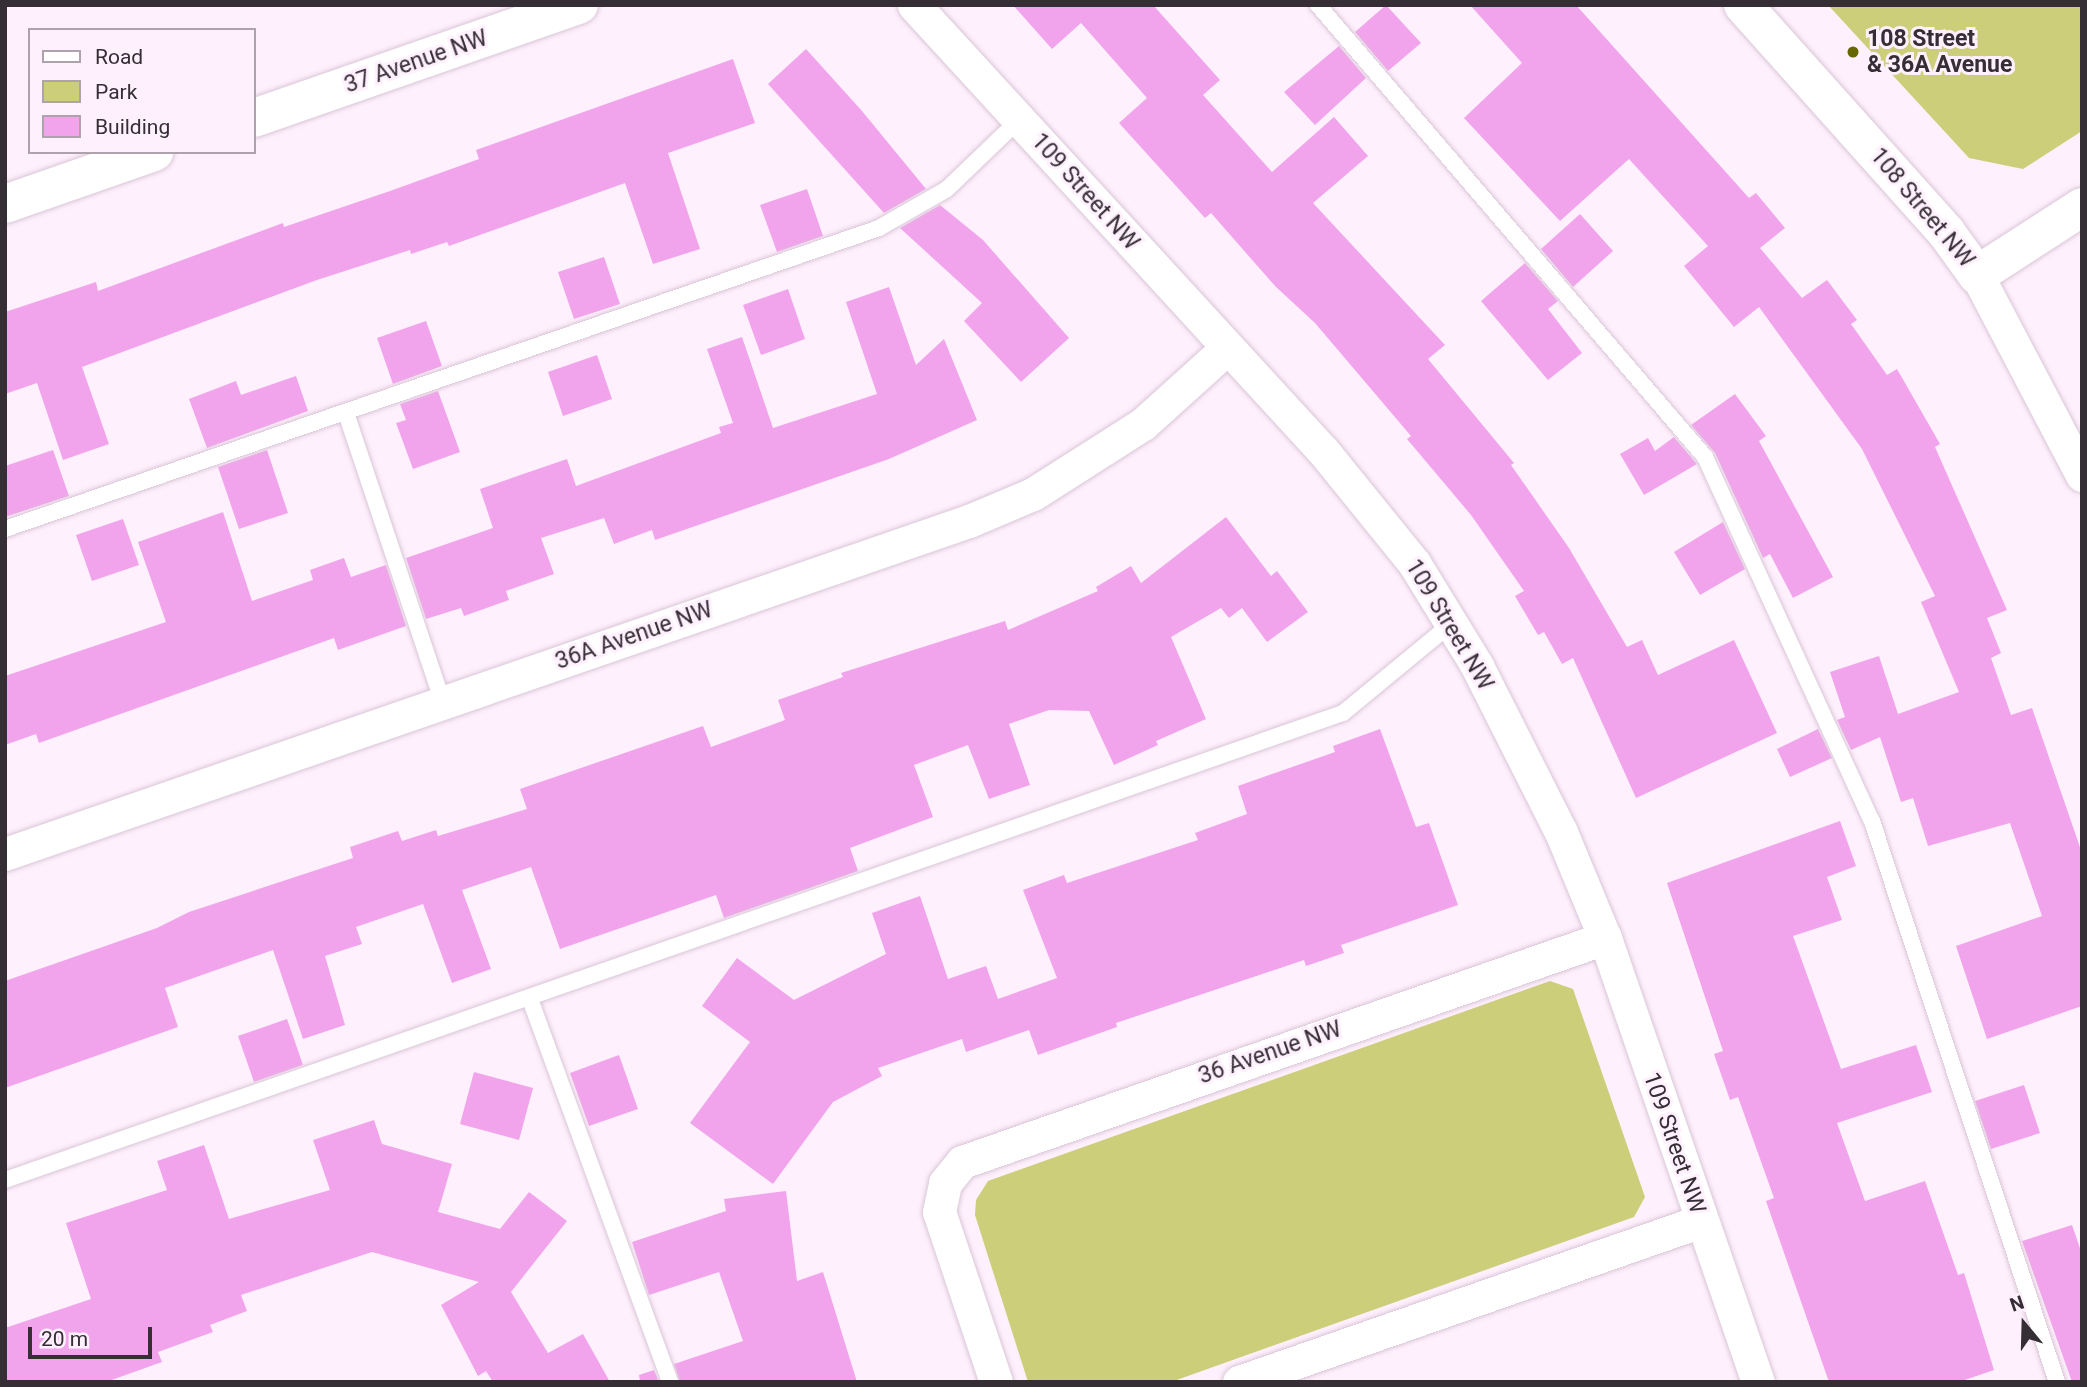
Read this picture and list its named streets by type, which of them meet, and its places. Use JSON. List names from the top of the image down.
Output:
{
  "streets": {
    "street": [
      "37 Avenue NW",
      "109 Street NW",
      "108 Street NW",
      "36A Avenue NW",
      "36 Avenue NW"
    ]
  },
  "crossings": [
    ["109 Street NW", "36A Avenue NW"],
    ["109 Street NW", "36 Avenue NW"]
  ],
  "places": ["108 Street & 36A Avenue"],
  "legend": ["Road", "Park", "Building"],
  "scale_bar": "20 m",
  "north": "top"
}
